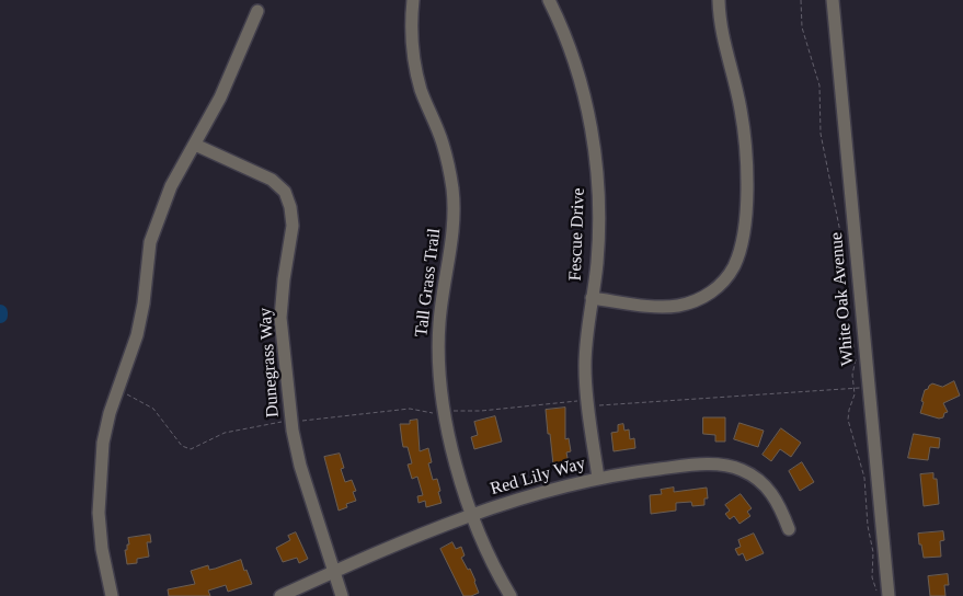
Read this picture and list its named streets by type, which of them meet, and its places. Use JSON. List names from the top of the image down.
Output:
{
  "streets": {
    "street": [
      "Fescue Drive",
      "Tall Grass Trail",
      "White Oak Avenue",
      "Dunegrass Way",
      "Red Lily Way"
    ]
  },
  "crossings": [
    ["Fescue Drive", "Red Lily Way"],
    ["Tall Grass Trail", "Red Lily Way"],
    ["Dunegrass Way", "Red Lily Way"]
  ]
}
